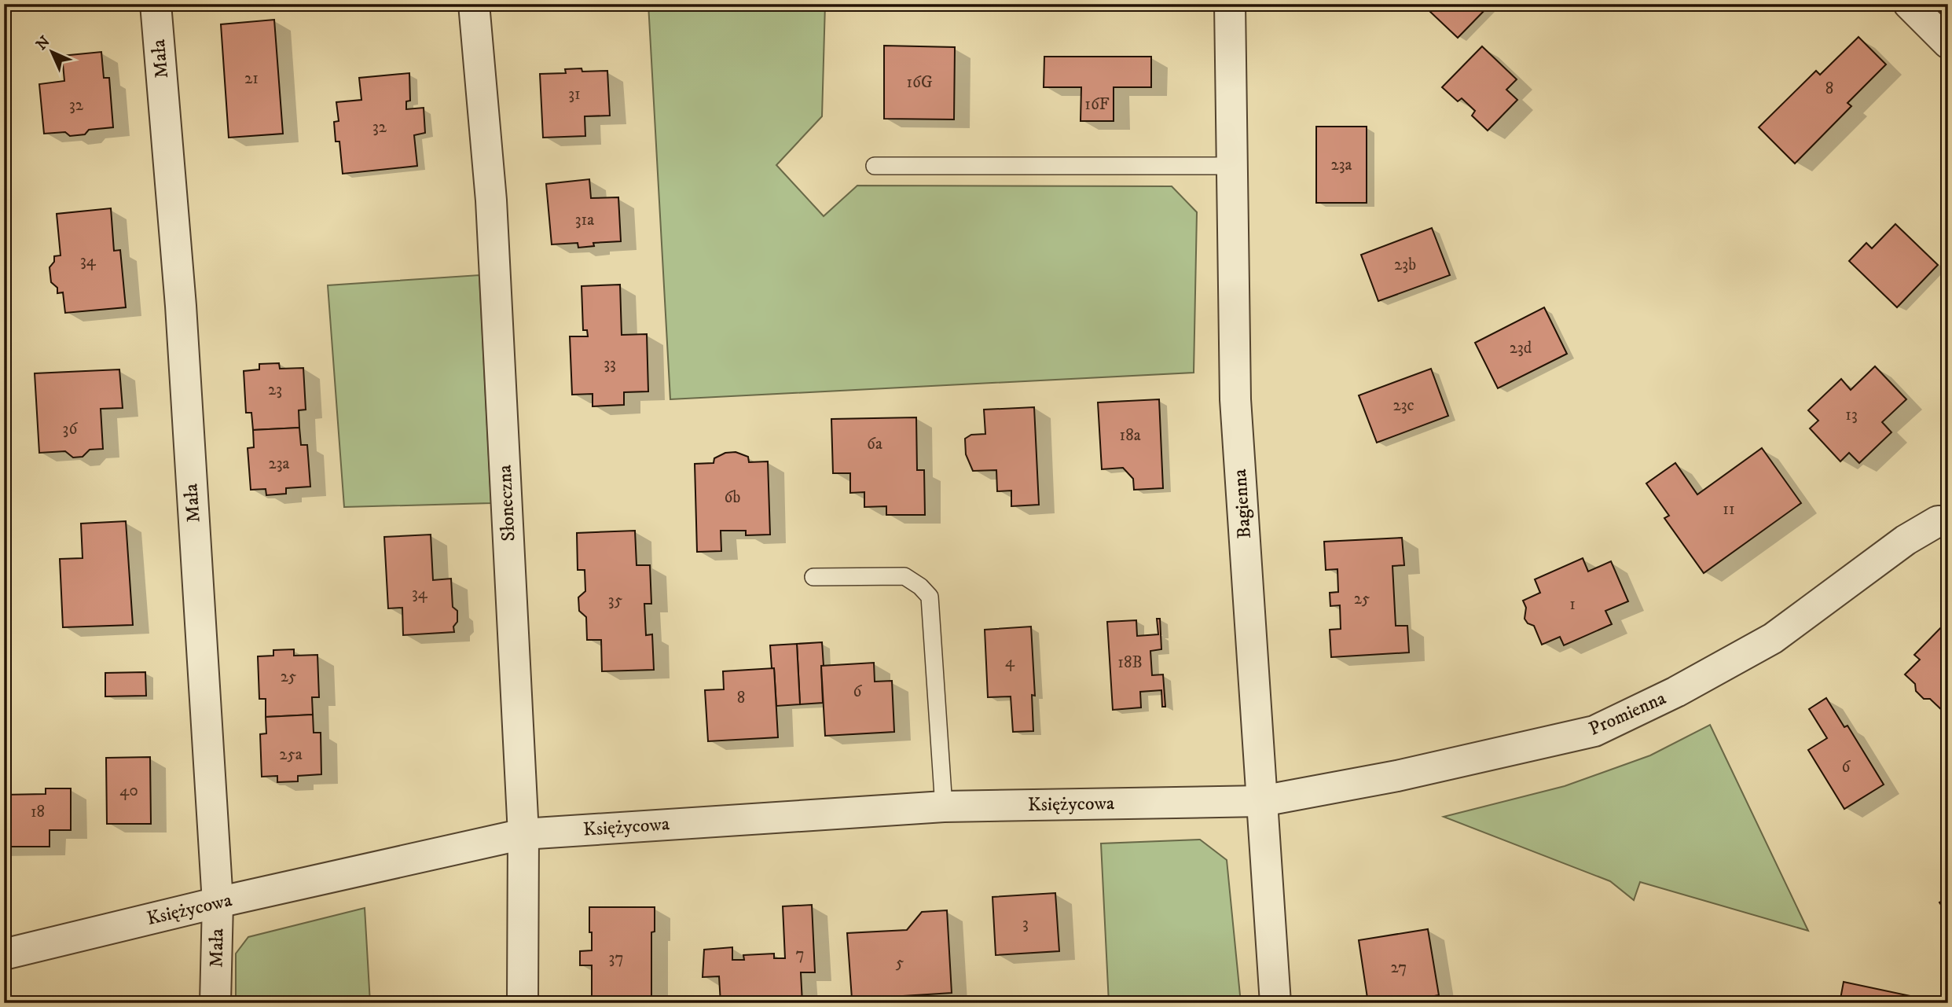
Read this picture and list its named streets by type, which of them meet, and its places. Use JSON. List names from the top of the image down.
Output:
{
  "streets": {
    "street": [
      "Mała",
      "Słoneczna",
      "Bagienna",
      "Promienna",
      "Księżycowa"
    ]
  },
  "crossings": [
    ["Mała", "Księżycowa"],
    ["Słoneczna", "Księżycowa"],
    ["Bagienna", "Promienna"],
    ["Bagienna", "Księżycowa"],
    ["Promienna", "Księżycowa"]
  ],
  "house_numbers": [
    "21",
    "16G",
    "8",
    "31",
    "16F",
    "32",
    "32",
    "23a",
    "31a",
    "34",
    "23b",
    "23d",
    "33",
    "23",
    "23c",
    "13",
    "36",
    "18a",
    "6a",
    "23a",
    "6b",
    "11",
    "34",
    "25",
    "35",
    "1",
    "4",
    "18B",
    "25",
    "6",
    "8",
    "25a",
    "6",
    "40",
    "18",
    "3",
    "7",
    "37",
    "5",
    "27"
  ],
  "north": "top left"
}
